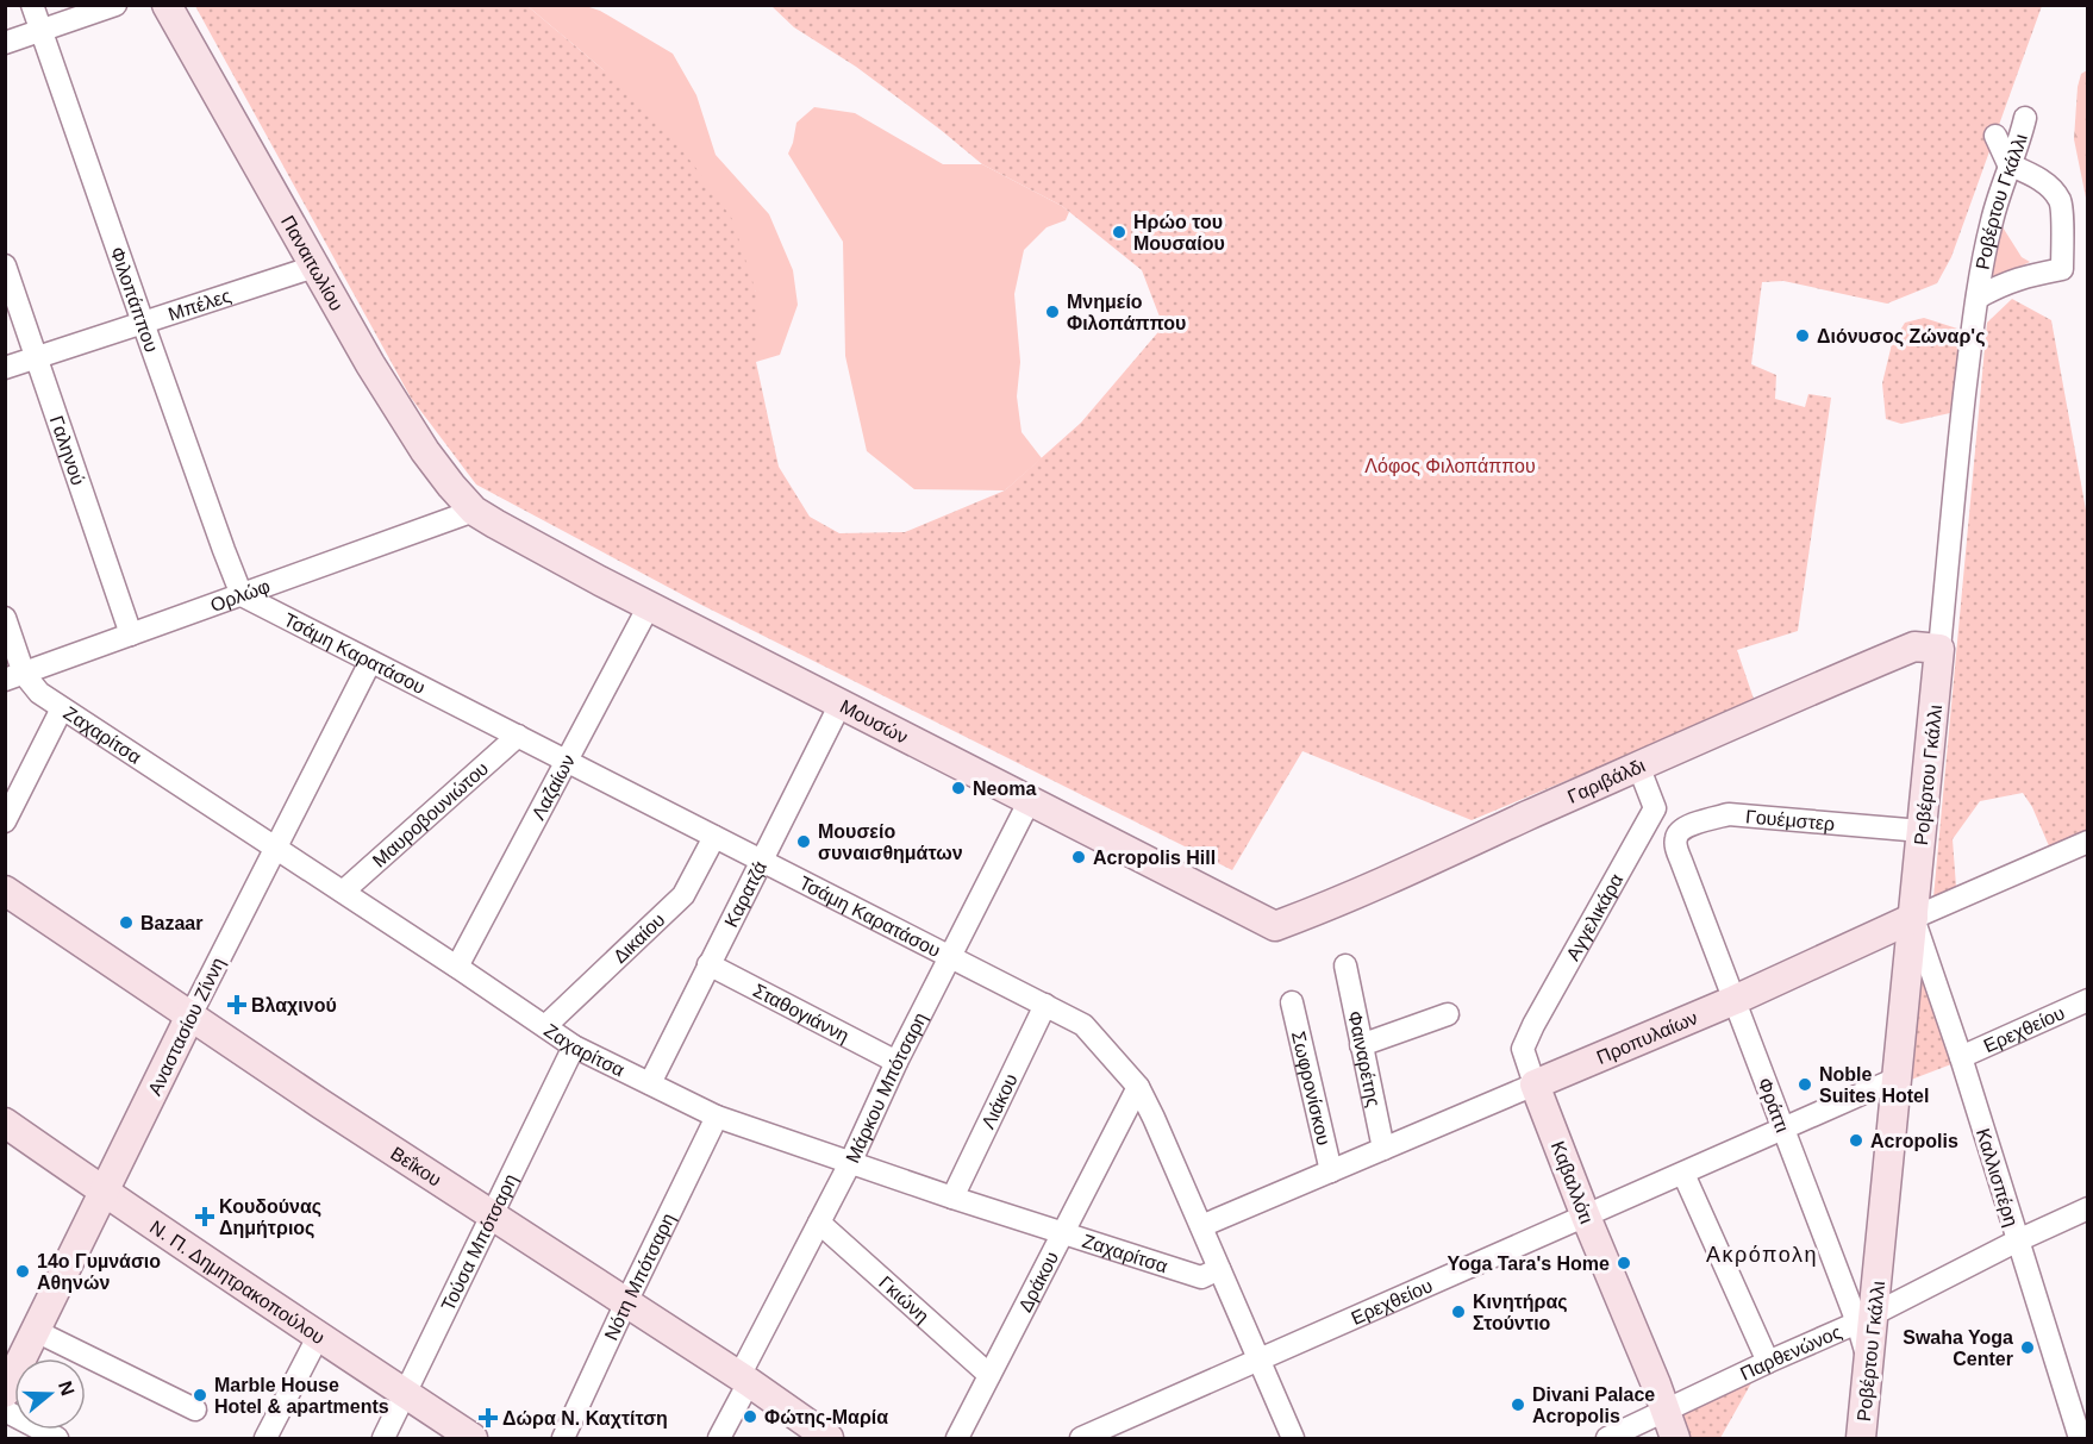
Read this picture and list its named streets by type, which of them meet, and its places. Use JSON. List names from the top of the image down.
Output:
{
  "streets": {
    "street": [
      "Ροβέρτου Γκάλλι",
      "Παναιτωλίου",
      "Φιλοπάππου",
      "Μπέλες",
      "Γαληνού",
      "Ορλώφ",
      "Τσάμη Καρατάσου",
      "Μουσών",
      "Ζαχαρίτσα",
      "Γαριβάλδι",
      "Λαζαίων",
      "Μαυροβουνιώτου",
      "Γουέμστερ",
      "Καρατζά",
      "Αγγελικάρα",
      "Δικαίου",
      "Σταθογιάννη",
      "Αναστασίου Ζίννη",
      "Ερεχθείου",
      "Προπυλαίων",
      "Φαιναρέτης",
      "Σωφρονίσκου",
      "Μάρκου Μπότσαρη",
      "Λιάκου",
      "Φράττι",
      "Βεΐκου",
      "Καλλισπέρη",
      "Καβαλλότι",
      "Τούσα Μπότσαρη",
      "Νότη Μπότσαρη",
      "Δράκου",
      "Ν. Π. Δημητρακοπούλου",
      "Γκιώνη",
      "Παρθενώνος"
    ]
  },
  "crossings": [
    ["Ροβέρτου Γκάλλι", "Γαριβάλδι"],
    ["Ροβέρτου Γκάλλι", "Γουέμστερ"],
    ["Ροβέρτου Γκάλλι", "Ερεχθείου"],
    ["Ροβέρτου Γκάλλι", "Προπυλαίων"],
    ["Ροβέρτου Γκάλλι", "Φράττι"],
    ["Ροβέρτου Γκάλλι", "Καλλισπέρη"],
    ["Ροβέρτου Γκάλλι", "Παρθενώνος"],
    ["Παναιτωλίου", "Μπέλες"],
    ["Παναιτωλίου", "Ορλώφ"],
    ["Παναιτωλίου", "Μουσών"],
    ["Φιλοπάππου", "Μπέλες"],
    ["Φιλοπάππου", "Ορλώφ"],
    ["Φιλοπάππου", "Τσάμη Καρατάσου"],
    ["Μπέλες", "Γαληνού"],
    ["Γαληνού", "Ορλώφ"],
    ["Ορλώφ", "Τσάμη Καρατάσου"],
    ["Ορλώφ", "Μουσών"],
    ["Ορλώφ", "Ζαχαρίτσα"],
    ["Τσάμη Καρατάσου", "Ζαχαρίτσα"],
    ["Τσάμη Καρατάσου", "Λαζαίων"],
    ["Τσάμη Καρατάσου", "Μαυροβουνιώτου"],
    ["Τσάμη Καρατάσου", "Καρατζά"],
    ["Τσάμη Καρατάσου", "Δικαίου"],
    ["Τσάμη Καρατάσου", "Αναστασίου Ζίννη"],
    ["Τσάμη Καρατάσου", "Ερεχθείου"],
    ["Τσάμη Καρατάσου", "Προπυλαίων"],
    ["Τσάμη Καρατάσου", "Μάρκου Μπότσαρη"],
    ["Τσάμη Καρατάσου", "Λιάκου"],
    ["Τσάμη Καρατάσου", "Δράκου"],
    ["Μουσών", "Γαριβάλδι"],
    ["Μουσών", "Λαζαίων"],
    ["Μουσών", "Καρατζά"],
    ["Μουσών", "Μάρκου Μπότσαρη"],
    ["Ζαχαρίτσα", "Λαζαίων"],
    ["Ζαχαρίτσα", "Μαυροβουνιώτου"],
    ["Ζαχαρίτσα", "Καρατζά"],
    ["Ζαχαρίτσα", "Δικαίου"],
    ["Ζαχαρίτσα", "Αναστασίου Ζίννη"],
    ["Ζαχαρίτσα", "Μάρκου Μπότσαρη"],
    ["Ζαχαρίτσα", "Λιάκου"],
    ["Ζαχαρίτσα", "Τούσα Μπότσαρη"],
    ["Ζαχαρίτσα", "Νότη Μπότσαρη"],
    ["Ζαχαρίτσα", "Δράκου"],
    ["Γαριβάλδι", "Αγγελικάρα"],
    ["Γουέμστερ", "Φράττι"],
    ["Καρατζά", "Σταθογιάννη"],
    ["Αγγελικάρα", "Προπυλαίων"],
    ["Αγγελικάρα", "Καβαλλότι"],
    ["Σταθογιάννη", "Μάρκου Μπότσαρη"],
    ["Αναστασίου Ζίννη", "Βεΐκου"],
    ["Αναστασίου Ζίννη", "Ν. Π. Δημητρακοπούλου"],
    ["Ερεχθείου", "Φράττι"],
    ["Ερεχθείου", "Καλλισπέρη"],
    ["Ερεχθείου", "Καβαλλότι"],
    ["Προπυλαίων", "Φαιναρέτης"],
    ["Προπυλαίων", "Σωφρονίσκου"],
    ["Προπυλαίων", "Φράττι"],
    ["Προπυλαίων", "Καλλισπέρη"],
    ["Προπυλαίων", "Καβαλλότι"],
    ["Μάρκου Μπότσαρη", "Βεΐκου"],
    ["Μάρκου Μπότσαρη", "Γκιώνη"],
    ["Φράττι", "Παρθενώνος"],
    ["Βεΐκου", "Τούσα Μπότσαρη"],
    ["Βεΐκου", "Νότη Μπότσαρη"],
    ["Καλλισπέρη", "Παρθενώνος"],
    ["Καβαλλότι", "Παρθενώνος"],
    ["Τούσα Μπότσαρη", "Ν. Π. Δημητρακοπούλου"],
    ["Δράκου", "Γκιώνη"]
  ],
  "districts": ["Ακρόπολη"],
  "parks": ["Λόφος Φιλοπάππου"],
  "places": {
    "other": [
      "Ηρώο του Μουσαίου",
      "Μνημείο Φιλοπάππου",
      "Διόνυσος Ζώναρ'ς",
      "Neoma",
      "Μουσείο συναισθημάτων",
      "Acropolis Hill",
      "Bazaar",
      "Noble Suites Hotel",
      "Acropolis",
      "Yoga Tara's Home",
      "14ο Γυµνάσιο Αθηνών",
      "Κινητήρας Στούντιο",
      "Swaha Yoga Center",
      "Marble House Hotel & apartments",
      "Divani Palace Acropolis",
      "Φώτης-Μαρία"
    ],
    "health": ["Βλαχινού", "Κουδούνας Δημήτριος", "Δώρα Ν. Καχτίτση"]
  },
  "north": "right"
}
